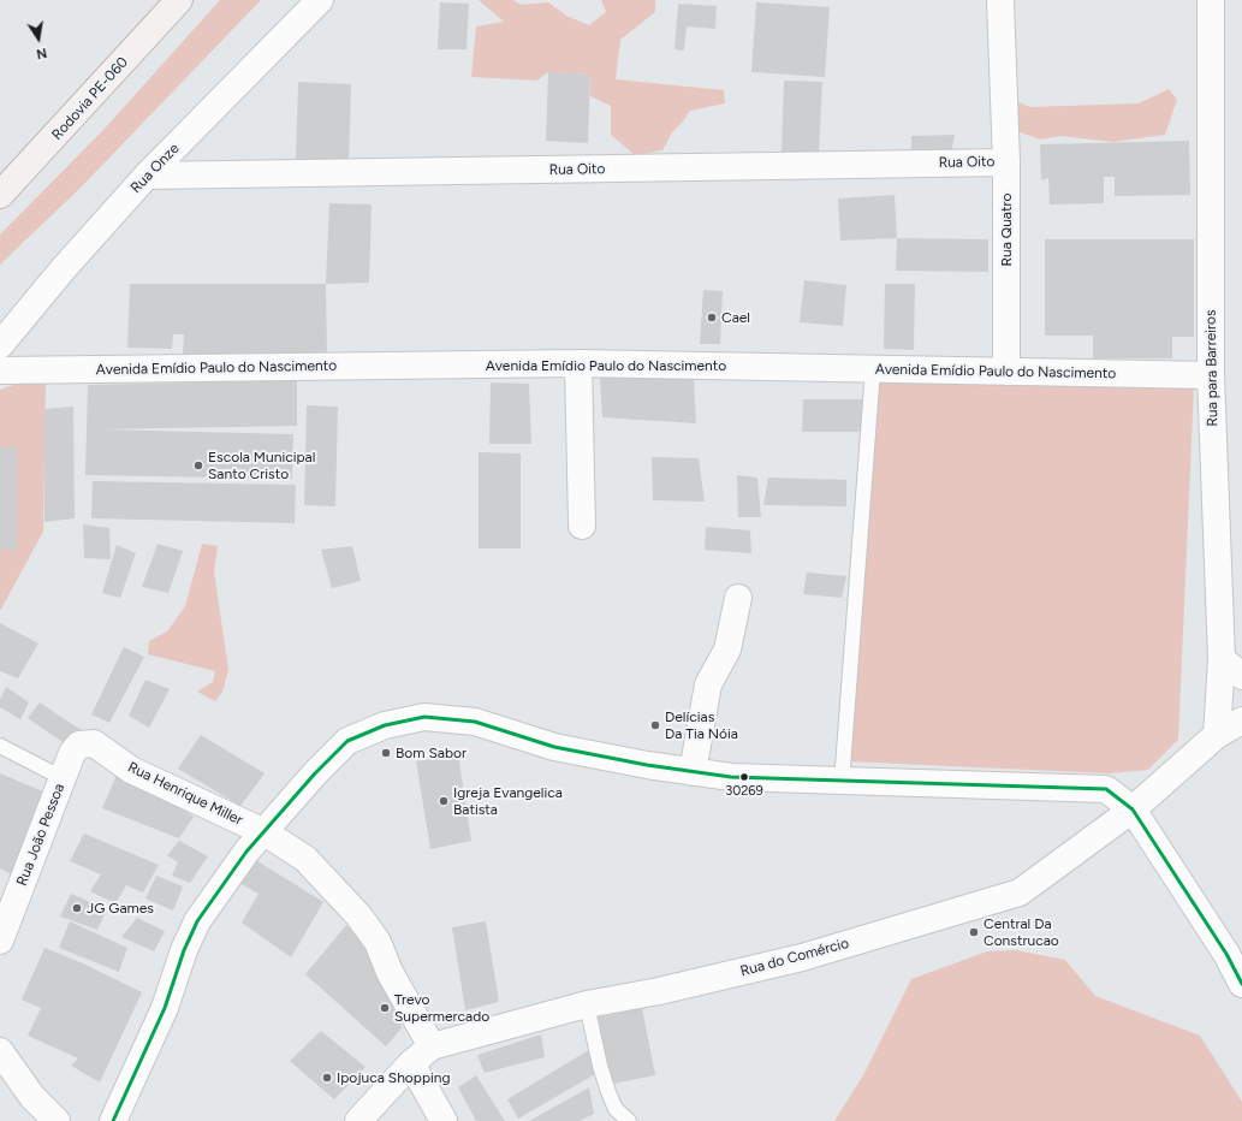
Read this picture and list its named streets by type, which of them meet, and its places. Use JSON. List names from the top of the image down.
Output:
{
  "streets": {
    "main road": ["Rodovia PE-060"],
    "street": [
      "Rua Oito",
      "Rua Onze",
      "Rua Quatro",
      "Avenida Emídio Paulo do Nascimento",
      "Rua para Barreiros",
      "Rua Henrique Miller",
      "Rua João Pessoa",
      "Rua do Comércio"
    ]
  },
  "crossings": [
    ["Rua Oito", "Rua Onze"],
    ["Rua Oito", "Rua Quatro"],
    ["Rua Quatro", "Avenida Emídio Paulo do Nascimento"],
    ["Avenida Emídio Paulo do Nascimento", "Rua para Barreiros"],
    ["Rua para Barreiros", "Rua do Comércio"],
    ["Rua Henrique Miller", "Rua João Pessoa"],
    ["Rua Henrique Miller", "Rua do Comércio"]
  ],
  "places": [
    "Cael",
    "Escola Municipal Santo Cristo",
    "Delícias Da Tia Nóia",
    "Bom Sabor",
    "30269",
    "Igreja Evangelica Batista",
    "JG Games",
    "Central Da Construcao",
    "Trevo Supermercado",
    "Ipojuca Shopping"
  ],
  "north": "bottom"
}
